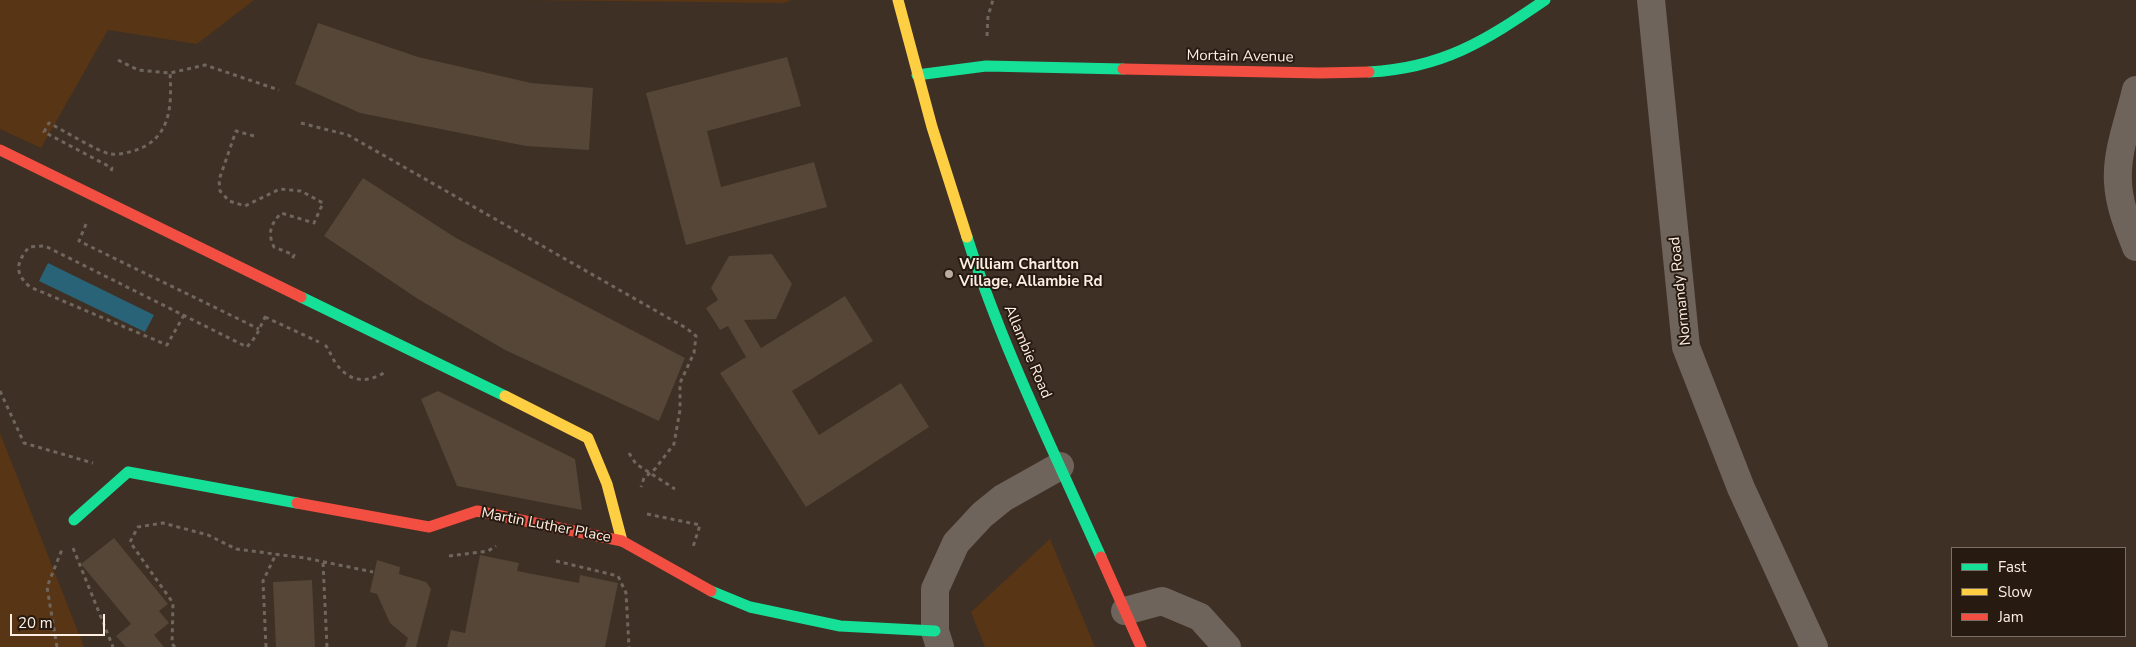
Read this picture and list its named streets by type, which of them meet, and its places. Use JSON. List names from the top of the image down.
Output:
{
  "streets": {
    "street": [
      "Mortain Avenue",
      "Normandy Road",
      "Allambie Road",
      "Martin Luther Place"
    ]
  },
  "crossings": [
    ["Mortain Avenue", "Allambie Road"],
    ["Allambie Road", "Martin Luther Place"]
  ],
  "places": ["William Charlton Village, Allambie Rd"],
  "legend": ["Fast", "Slow", "Jam"],
  "scale_bar": "20 m"
}
